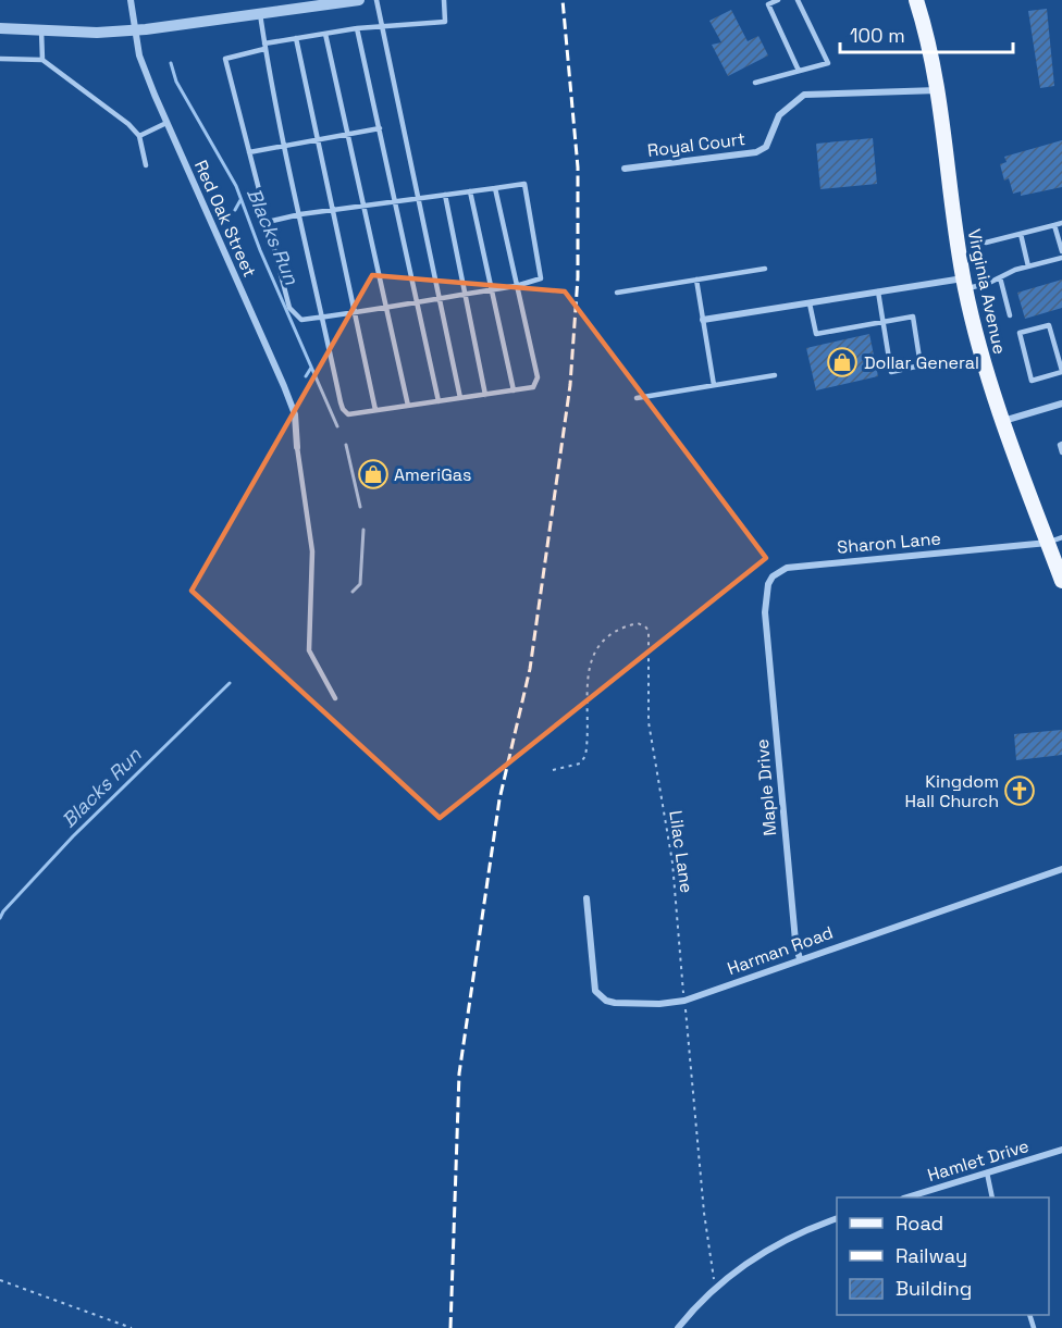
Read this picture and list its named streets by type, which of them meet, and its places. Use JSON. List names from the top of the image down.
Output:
{
  "streets": {
    "main road": ["Virginia Avenue"],
    "street": [
      "Royal Court",
      "Red Oak Street",
      "Sharon Lane",
      "Maple Drive",
      "Harman Road",
      "Hamlet Drive"
    ],
    "path": ["Lilac Lane"]
  },
  "crossings": [
    ["Royal Court", "Virginia Avenue"],
    ["Virginia Avenue", "Sharon Lane"],
    ["Sharon Lane", "Maple Drive"],
    ["Maple Drive", "Harman Road"],
    ["Lilac Lane", "Harman Road"]
  ],
  "water": ["Blacks Run"],
  "places": {
    "shop": ["Dollar General", "AmeriGas"],
    "church": ["Kingdom Hall Church"]
  },
  "legend": ["Road", "Railway", "Building"],
  "scale_bar": "100 m"
}
